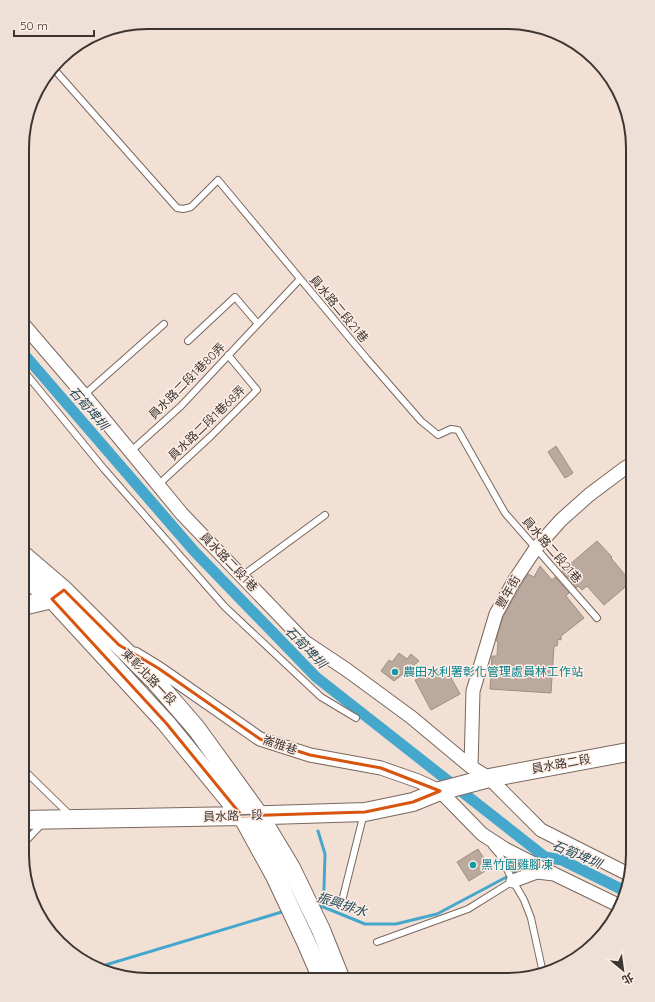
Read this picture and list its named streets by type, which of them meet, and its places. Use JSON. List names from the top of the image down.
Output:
{
  "streets": {
    "street": [
      "員水路二段1巷",
      "豐年街",
      "東彰北路一段",
      "崙雅巷",
      "員水路二段",
      "員水路一段"
    ],
    "lane": ["員水路二段21巷", "員水路二段1巷80弄", "員水路二段1巷68弄"]
  },
  "crossings": [
    ["員水路二段21巷", "員水路二段1巷80弄"],
    ["員水路二段21巷", "豐年街"],
    ["員水路二段1巷80弄", "員水路二段1巷68弄"],
    ["員水路二段1巷80弄", "員水路二段1巷"],
    ["員水路二段1巷68弄", "員水路二段1巷"],
    ["員水路二段1巷", "豐年街"],
    ["員水路二段1巷", "員水路二段"],
    ["東彰北路一段", "崙雅巷"],
    ["東彰北路一段", "員水路一段"],
    ["崙雅巷", "員水路二段"],
    ["崙雅巷", "員水路一段"],
    ["員水路二段", "員水路一段"]
  ],
  "water": ["石筍埤圳", "振興排水"],
  "places": ["農田水利署彰化管理處員林工作站", "黑竹園雞腳凍"],
  "scale_bar": "50 m",
  "north": "bottom right"
}
